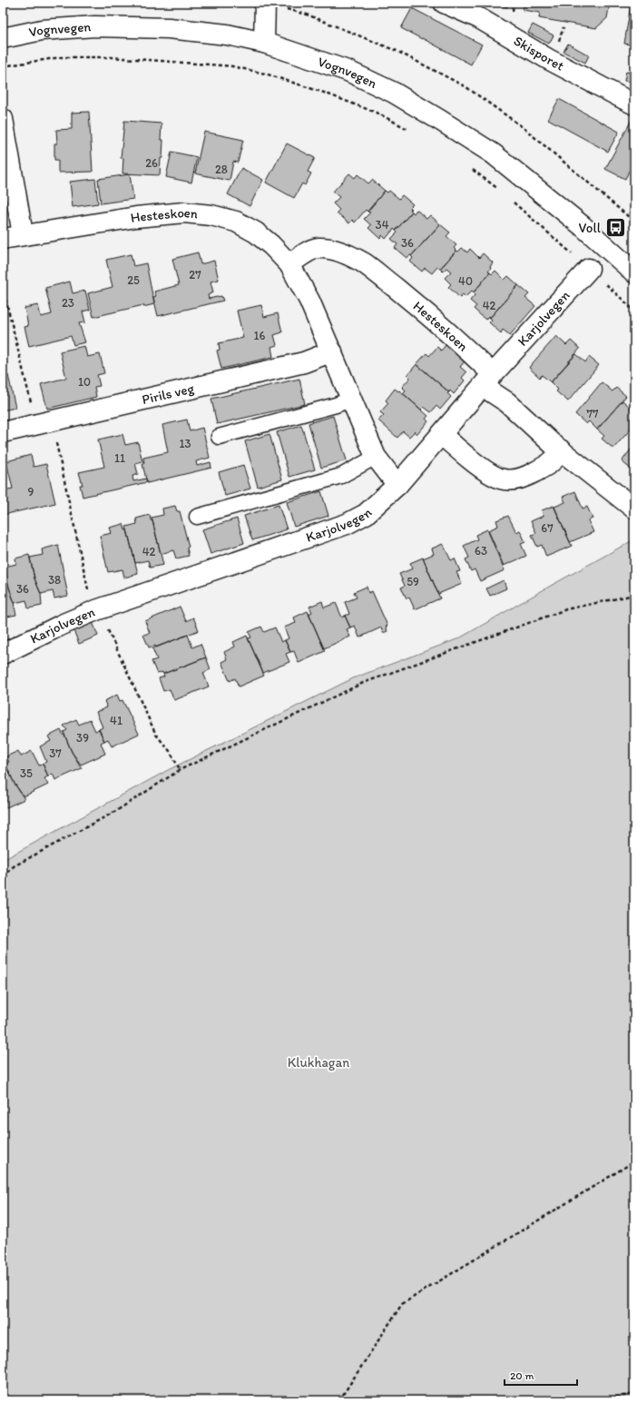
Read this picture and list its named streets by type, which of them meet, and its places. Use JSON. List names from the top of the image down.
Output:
{
  "streets": {
    "street": [
      "Vognvegen",
      "Skisporet",
      "Hesteskoen",
      "Karjolvegen",
      "Pirils veg"
    ]
  },
  "crossings": [
    ["Hesteskoen", "Karjolvegen"],
    ["Hesteskoen", "Pirils veg"]
  ],
  "parks": ["Klukhagan"],
  "places": {
    "bus stop": ["Voll"]
  },
  "house_numbers": [
    "26",
    "28",
    "34",
    "36",
    "27",
    "25",
    "40",
    "23",
    "42",
    "16",
    "10",
    "77",
    "13",
    "11",
    "9",
    "67",
    "63",
    "42",
    "38",
    "59",
    "36",
    "41",
    "39",
    "37",
    "35"
  ],
  "scale_bar": "20 m"
}
